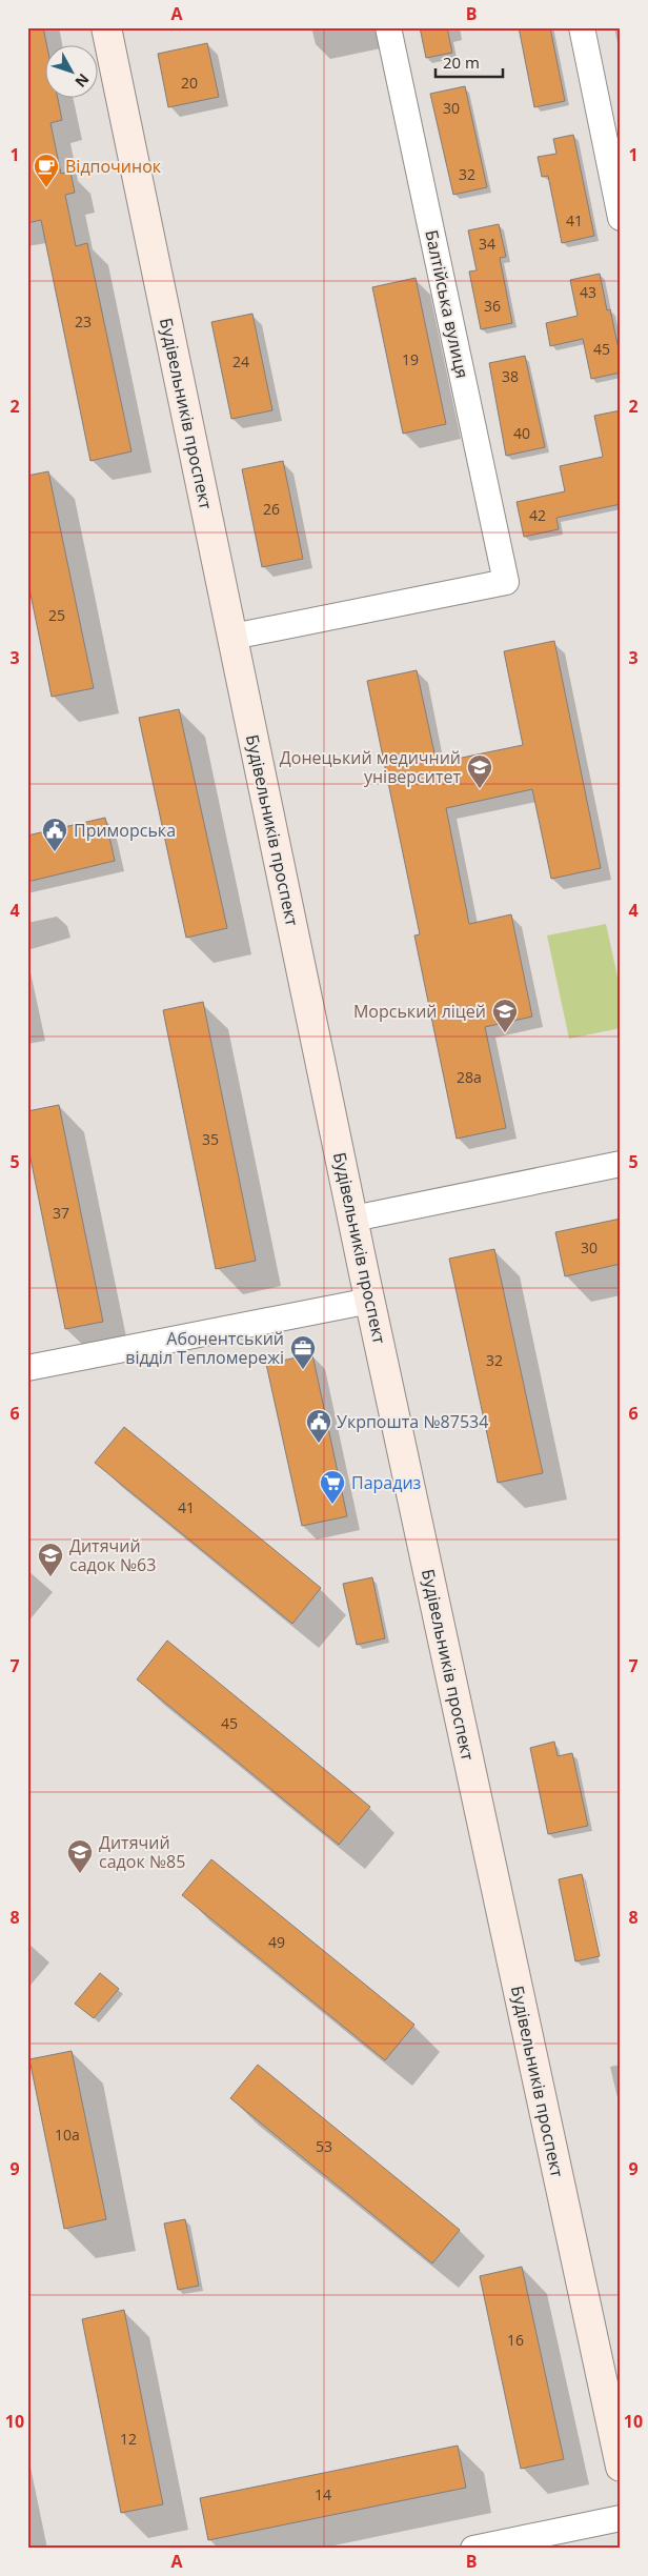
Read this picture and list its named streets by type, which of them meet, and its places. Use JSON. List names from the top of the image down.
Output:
{
  "streets": {
    "main road": ["Будівельників проспект"],
    "street": ["Балтійська вулиця"]
  },
  "crossings": [
    ["Балтійська вулиця", "Будівельників проспект"]
  ],
  "places": {
    "cafe": ["Відпочинок"],
    "school or university": [
      "Донецький медичний університет",
      "Морський ліцей",
      "Дитячий садок №63",
      "Дитячий садок №85"
    ],
    "public building": ["Приморська", "Укрпошта №87534"],
    "office": ["Абонентський відділ Тепломережі"],
    "supermarket": ["Парадиз"]
  },
  "house_numbers": [
    "20",
    "30",
    "32",
    "41",
    "34",
    "43",
    "36",
    "23",
    "45",
    "19",
    "24",
    "38",
    "40",
    "26",
    "42",
    "25",
    "28а",
    "35",
    "37",
    "30",
    "32",
    "41",
    "45",
    "49",
    "10а",
    "53",
    "16",
    "12",
    "14"
  ],
  "scale_bar": "20 m",
  "north": "bottom right",
  "grid": {
    "columns": ["A", "B"],
    "rows": [
      "1",
      "2",
      "3",
      "4",
      "5",
      "6",
      "7",
      "8",
      "9",
      "10"
    ]
  }
}
